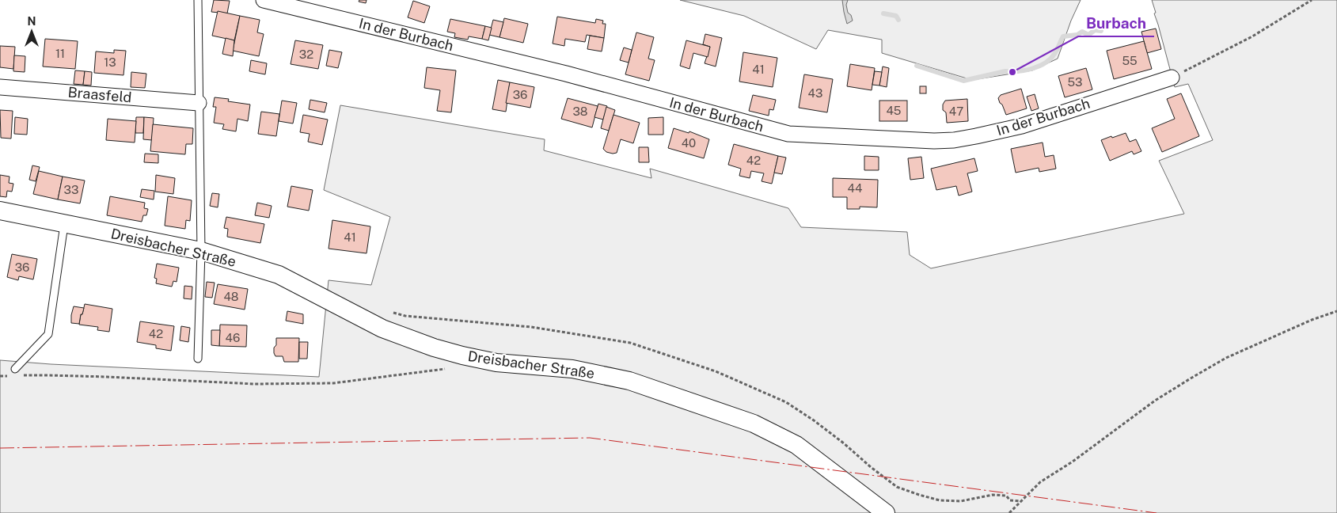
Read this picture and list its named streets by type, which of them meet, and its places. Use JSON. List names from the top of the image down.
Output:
{
  "streets": {
    "street": ["In der Burbach", "Braasfeld", "Dreisbacher Straße"]
  },
  "places": ["Burbach"],
  "house_numbers": [
    "11",
    "32",
    "55",
    "13",
    "41",
    "53",
    "43",
    "36",
    "45",
    "38",
    "47",
    "40",
    "42",
    "44",
    "33",
    "41",
    "36",
    "48",
    "42",
    "46"
  ],
  "north": "top"
}
